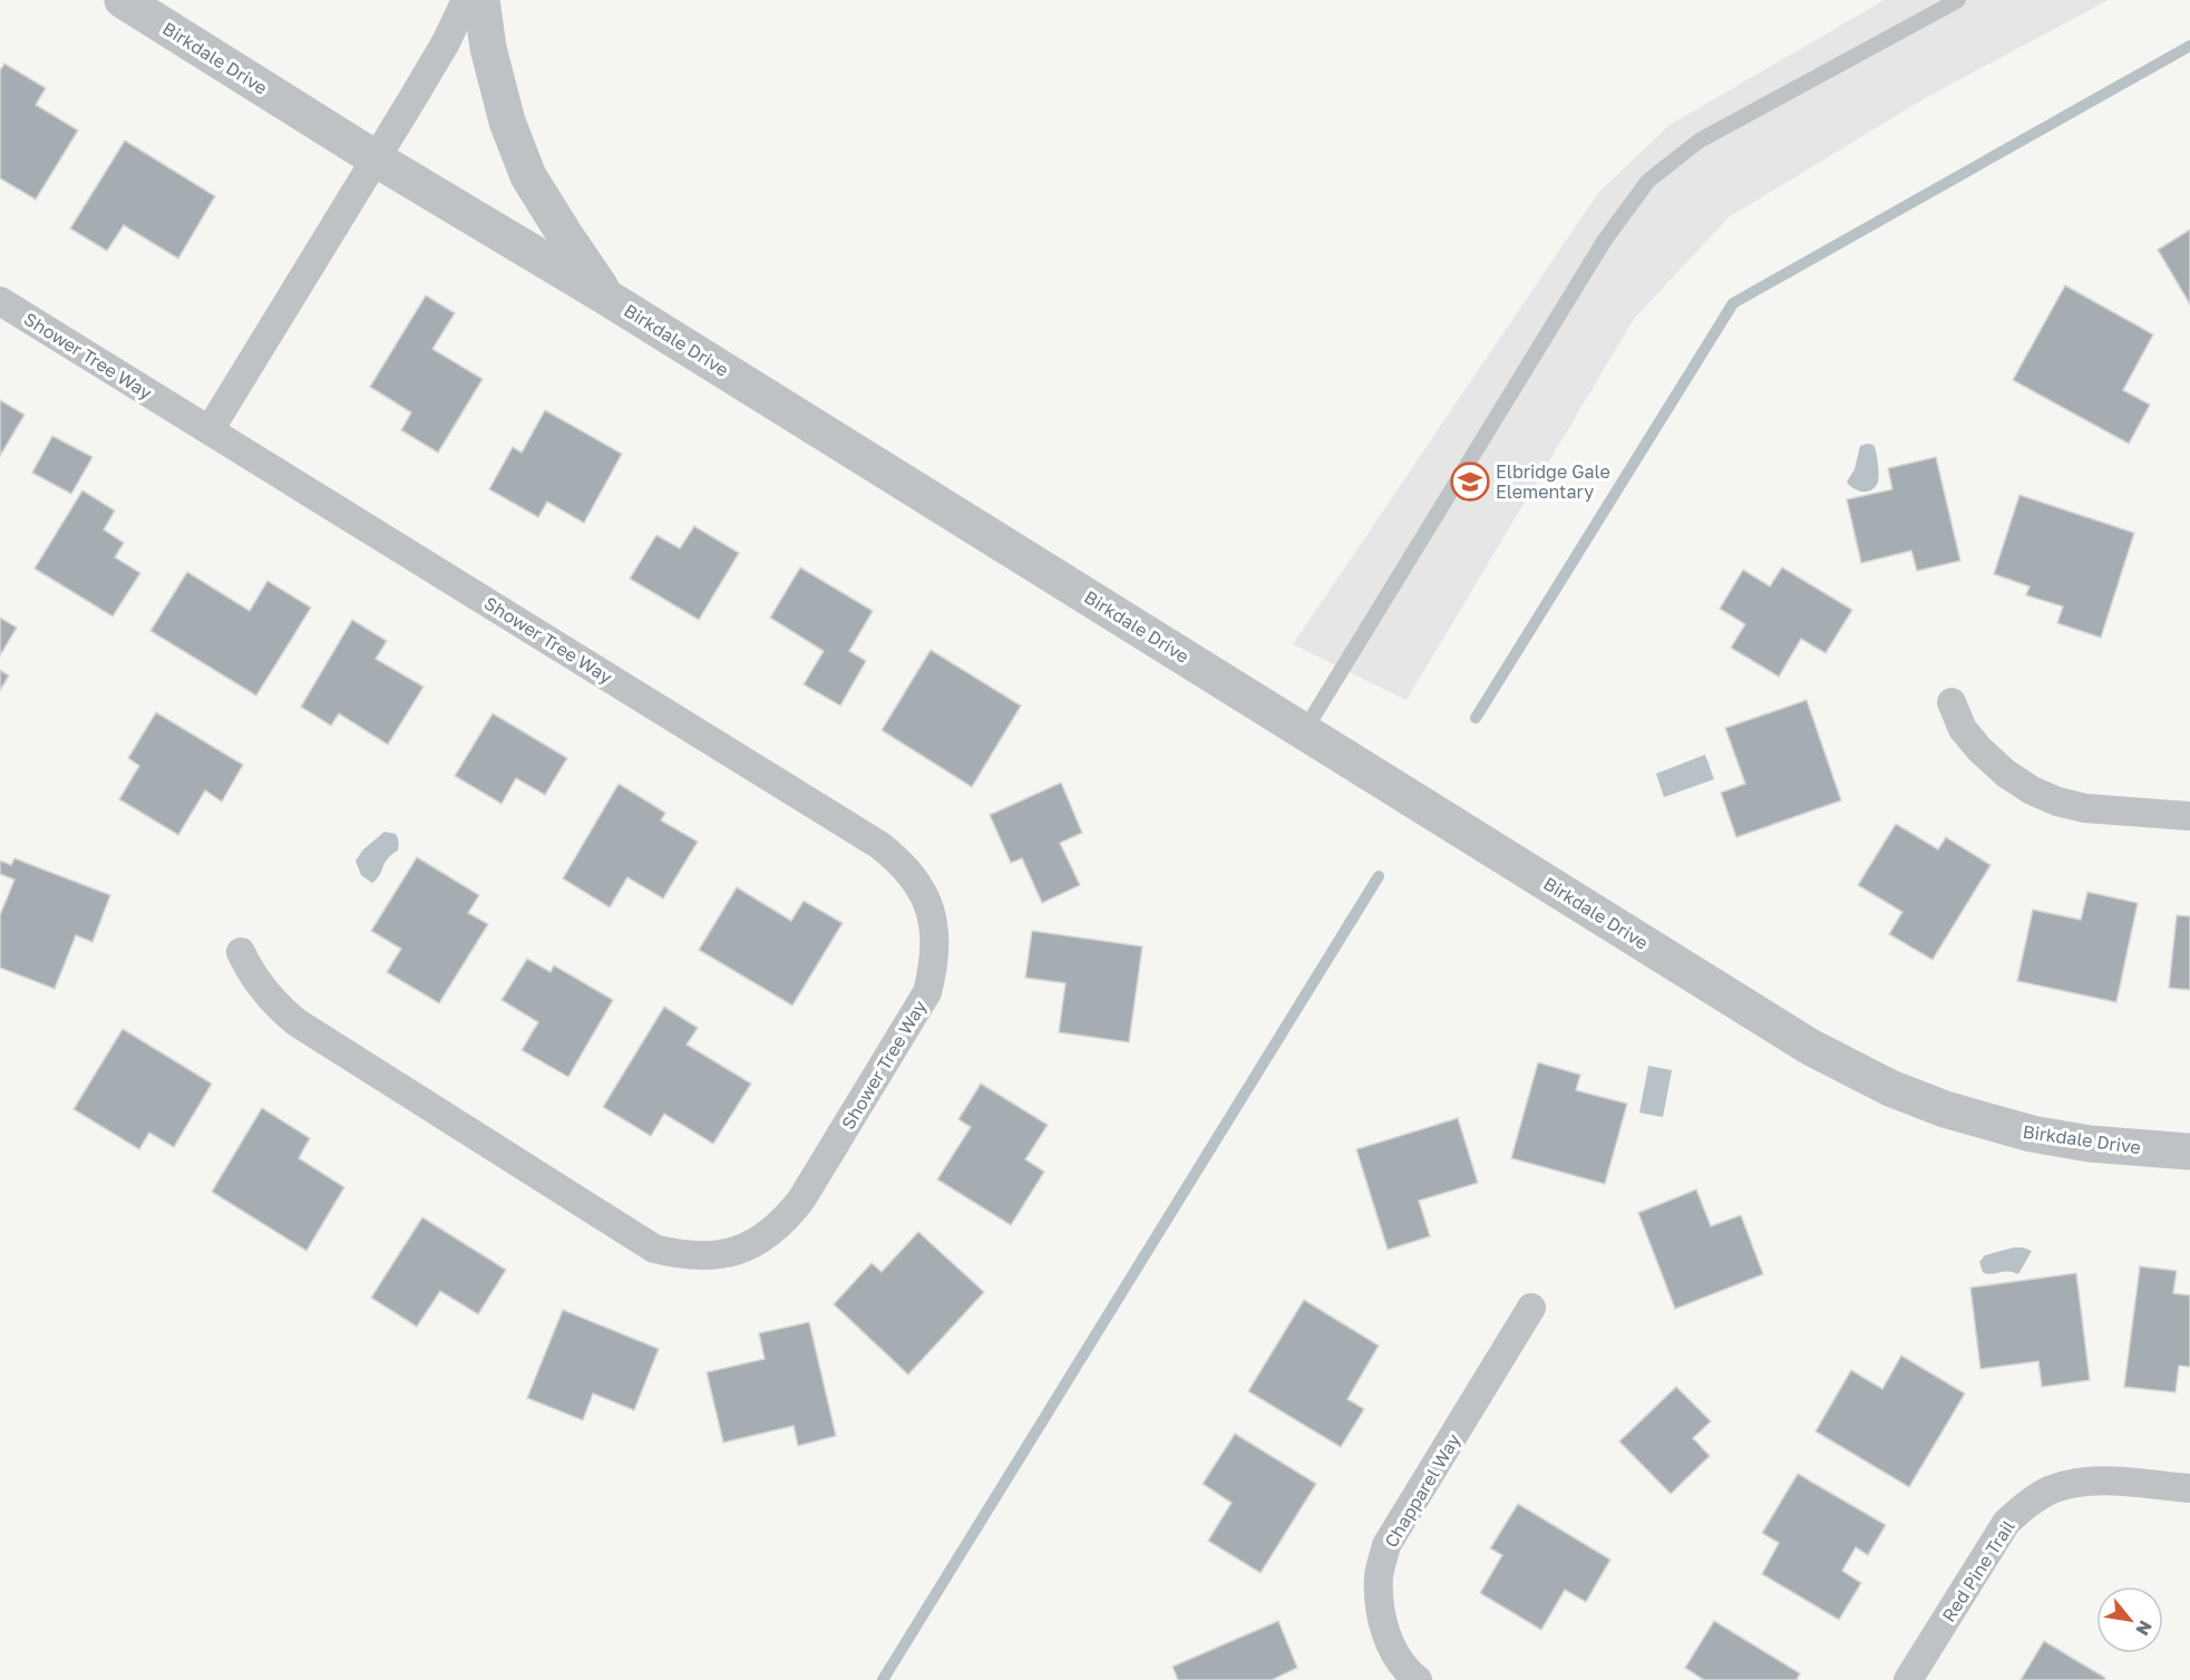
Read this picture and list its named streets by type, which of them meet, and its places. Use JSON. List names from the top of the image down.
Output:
{
  "streets": {
    "street": [
      "Birkdale Drive",
      "Shower Tree Way",
      "Chapparel Way",
      "Red Pine Trail"
    ]
  },
  "places": {
    "school or university": ["Elbridge Gale Elementary"]
  },
  "north": "bottom right"
}
